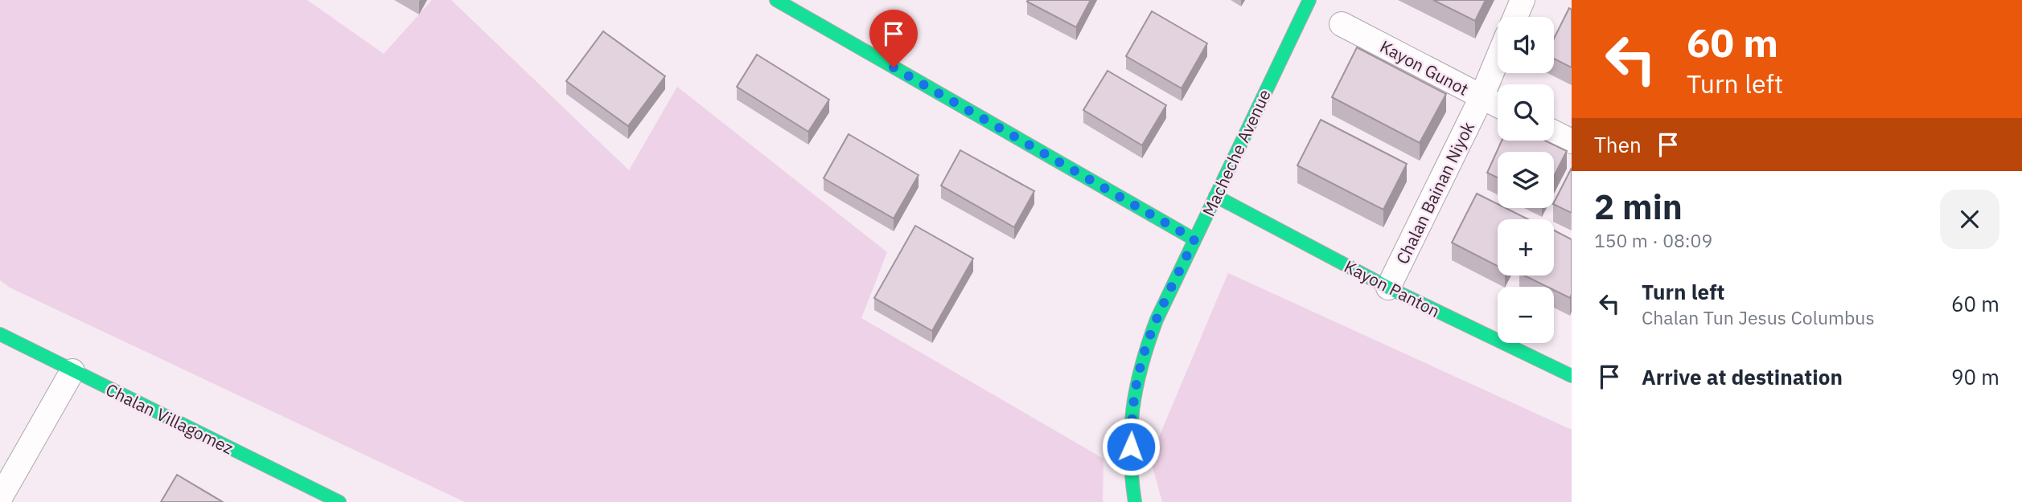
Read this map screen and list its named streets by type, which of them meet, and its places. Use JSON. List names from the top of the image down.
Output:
{
  "streets": {
    "street": [
      "Kayon Gunot",
      "Macheche Avenue",
      "Chalan Bainan Niyok",
      "Kayon Panton",
      "Chalan Villagomez"
    ]
  },
  "crossings": [
    ["Kayon Gunot", "Chalan Bainan Niyok"],
    ["Macheche Avenue", "Kayon Panton"],
    ["Chalan Bainan Niyok", "Kayon Panton"]
  ],
  "page": {
    "turn": ["60 m", "Turn left"],
    "map_buttons": ["+", "−"],
    "then": "Then",
    "heading": ["2 min", "150 m · 08:09"],
    "list": [
      {
        "name": "Turn left",
        "note": "Chalan Tun Jesus Columbus",
        "value": "60 m"
      },
      {
        "name": "Arrive at destination",
        "value": "90 m"
      }
    ]
  }
}
